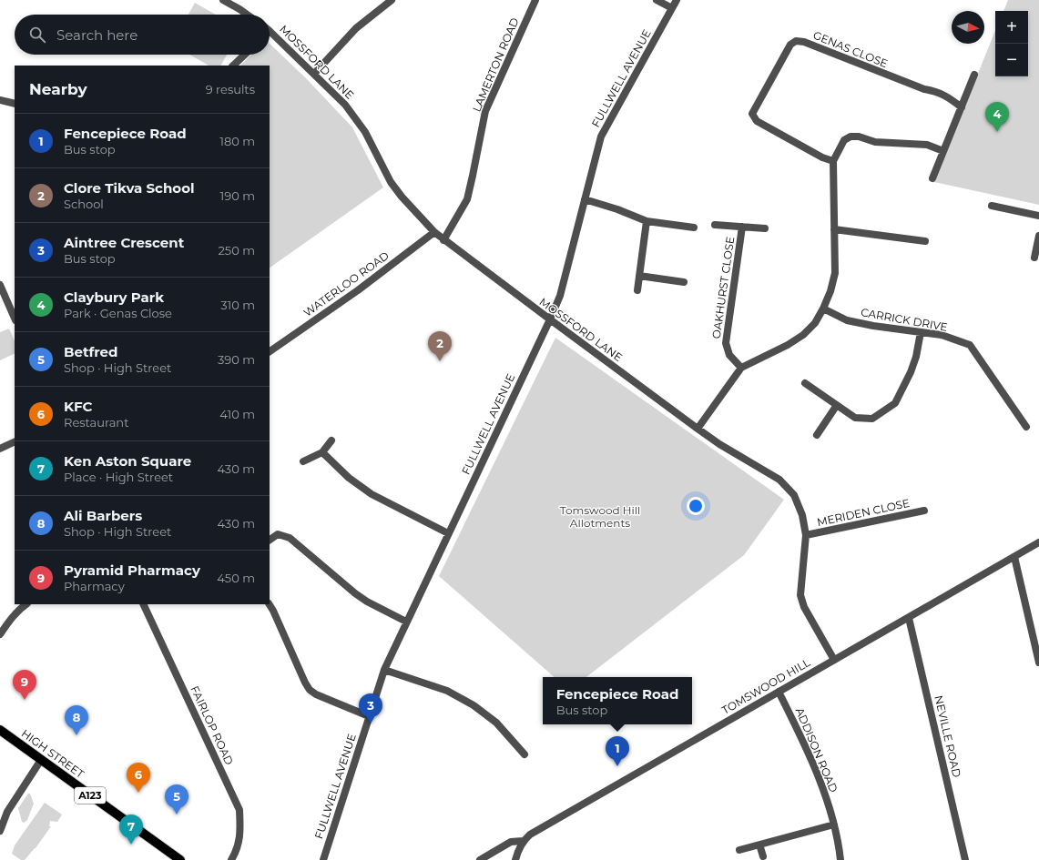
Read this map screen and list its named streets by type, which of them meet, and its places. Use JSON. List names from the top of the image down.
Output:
{
  "streets": {
    "main road": ["HIGH STREET", "A123"],
    "street": [
      "GENAS CLOSE",
      "MOSSFORD LANE",
      "LAMERTON ROAD",
      "FULLWELL AVENUE",
      "WATERLOO ROAD",
      "OAKHURST CLOSE",
      "CARRICK DRIVE",
      "MERIDEN CLOSE",
      "TOMSWOOD HILL",
      "FAIRLOP ROAD",
      "NEVILLE ROAD",
      "ADDISON ROAD"
    ]
  },
  "crossings": [
    ["MOSSFORD LANE", "LAMERTON ROAD"],
    ["MOSSFORD LANE", "FULLWELL AVENUE"],
    ["MOSSFORD LANE", "WATERLOO ROAD"],
    ["MOSSFORD LANE", "MERIDEN CLOSE"],
    ["MOSSFORD LANE", "TOMSWOOD HILL"],
    ["TOMSWOOD HILL", "NEVILLE ROAD"],
    ["TOMSWOOD HILL", "ADDISON ROAD"]
  ],
  "parks": ["Tomswood Hill Allotments"],
  "north": "right",
  "page": {
    "map_buttons": ["+", "−"],
    "search": "Search here",
    "heading": ["Nearby", "9 results"],
    "pins": [
      "4",
      "2",
      "9",
      "3",
      "8",
      "1",
      "6",
      "5",
      "7"
    ],
    "list": [
      {
        "mark": "1",
        "name": "Fencepiece Road",
        "note": "Bus stop",
        "value": "180 m"
      },
      {
        "mark": "2",
        "name": "Clore Tikva School",
        "note": "School",
        "value": "190 m"
      },
      {
        "mark": "3",
        "name": "Aintree Crescent",
        "note": "Bus stop",
        "value": "250 m"
      },
      {
        "mark": "4",
        "name": "Claybury Park",
        "note": "Park · Genas Close",
        "value": "310 m"
      },
      {
        "mark": "5",
        "name": "Betfred",
        "note": "Shop · High Street",
        "value": "390 m"
      },
      {
        "mark": "6",
        "name": "KFC",
        "note": "Restaurant",
        "value": "410 m"
      },
      {
        "mark": "7",
        "name": "Ken Aston Square",
        "note": "Place · High Street",
        "value": "430 m"
      },
      {
        "mark": "8",
        "name": "Ali Barbers",
        "note": "Shop · High Street",
        "value": "430 m"
      },
      {
        "mark": "9",
        "name": "Pyramid Pharmacy",
        "note": "Pharmacy",
        "value": "450 m"
      }
    ],
    "popup": ["Fencepiece Road", "Bus stop"]
  }
}
